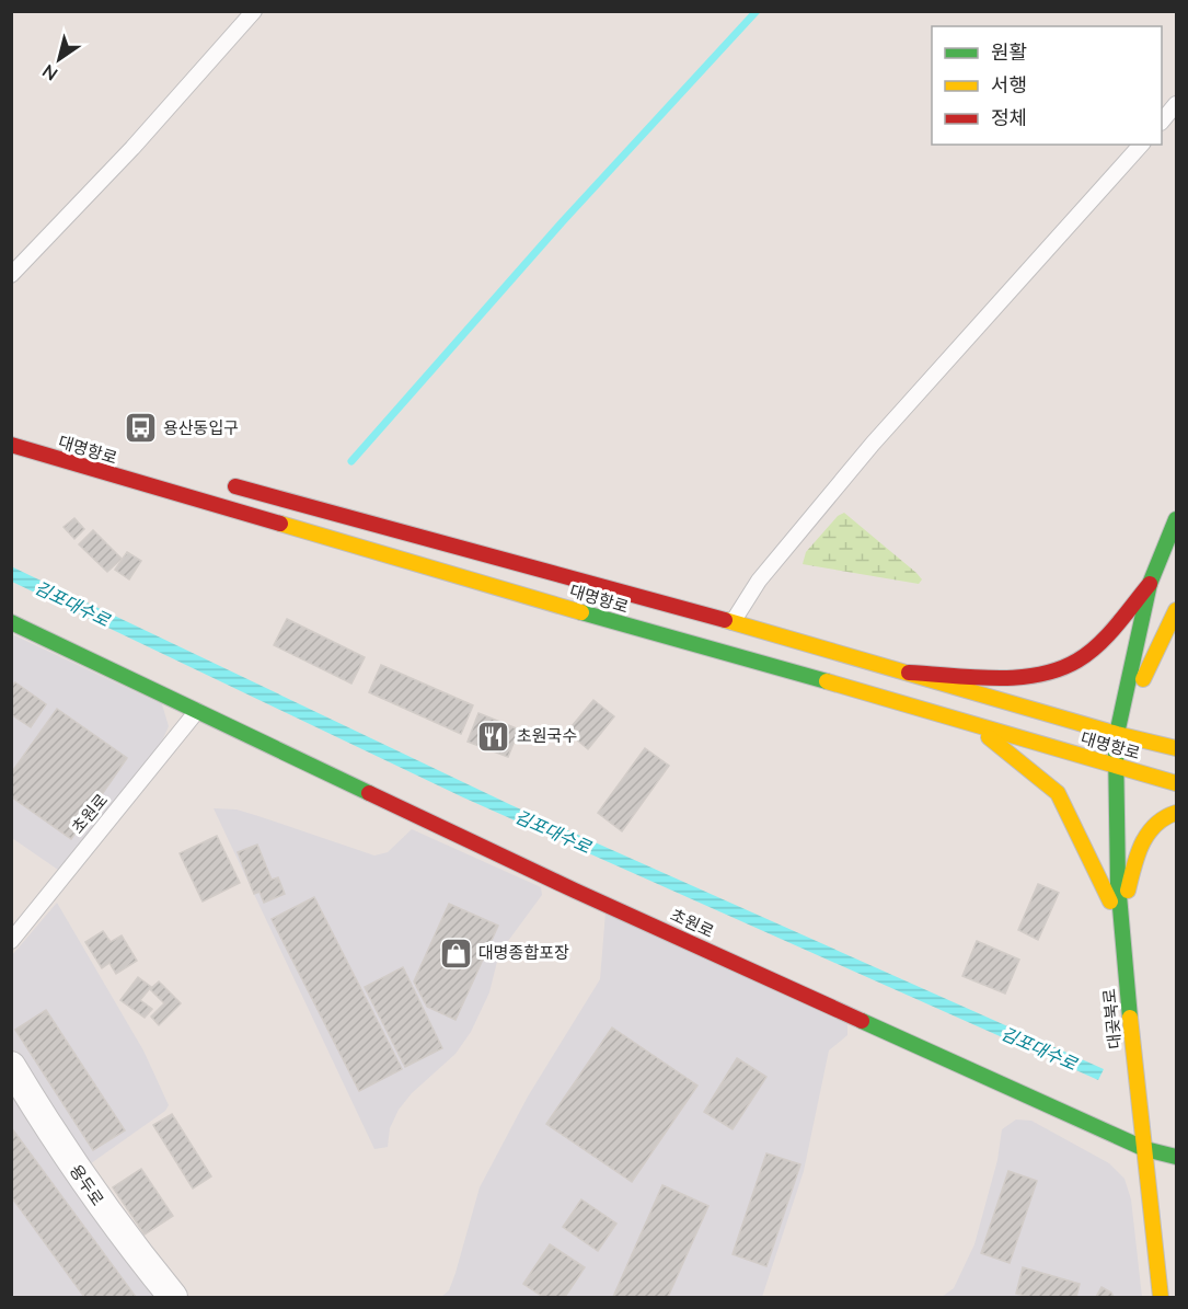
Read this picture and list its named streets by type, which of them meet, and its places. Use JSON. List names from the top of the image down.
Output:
{
  "streets": {
    "main road": ["대명항로", "초원로", "대곶북로"],
    "street": ["용두로"]
  },
  "crossings": [
    ["대명항로", "대곶북로"],
    ["초원로", "대곶북로"]
  ],
  "water": ["김포대수로"],
  "places": {
    "bus stop": ["용산동입구"],
    "restaurant": ["초원국수"],
    "shop": ["대명종합포장"]
  },
  "legend": ["원활", "서행", "정체"],
  "north": "bottom left"
}
